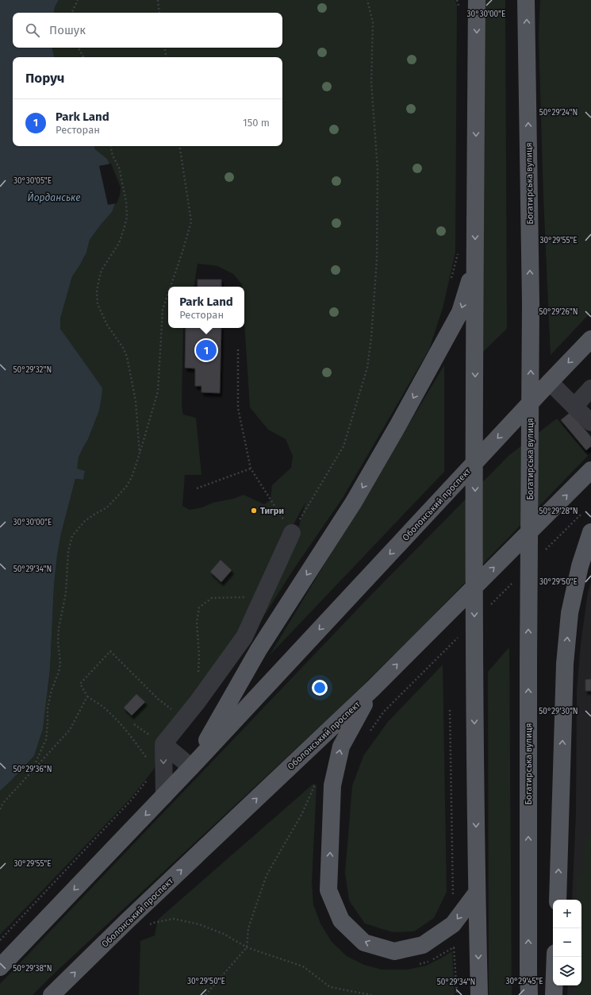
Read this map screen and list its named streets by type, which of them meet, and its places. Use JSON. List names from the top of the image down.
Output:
{
  "streets": {
    "main road": ["Богатирська вулиця", "Оболонський проспект"]
  },
  "water": ["Йорданське"],
  "places": ["Тигри"],
  "page": {
    "search": "Пошук",
    "heading": "Поруч",
    "list": [
      {
        "mark": "1",
        "name": "Park Land",
        "note": "Ресторан",
        "value": "150 m"
      }
    ],
    "popup": ["Park Land", "Ресторан"],
    "pins": "1",
    "map_buttons": ["+", "−"]
  },
  "coordinates": [
    "30°30'00\"E",
    "50°29'24\"N",
    "30°30'05\"E",
    "30°29'55\"E",
    "50°29'26\"N",
    "50°29'32\"N",
    "50°29'28\"N",
    "50°29'34\"N",
    "30°29'50\"E",
    "50°29'30\"N",
    "50°29'36\"N",
    "50°29'38\"N",
    "30°29'45\"E"
  ]
}
